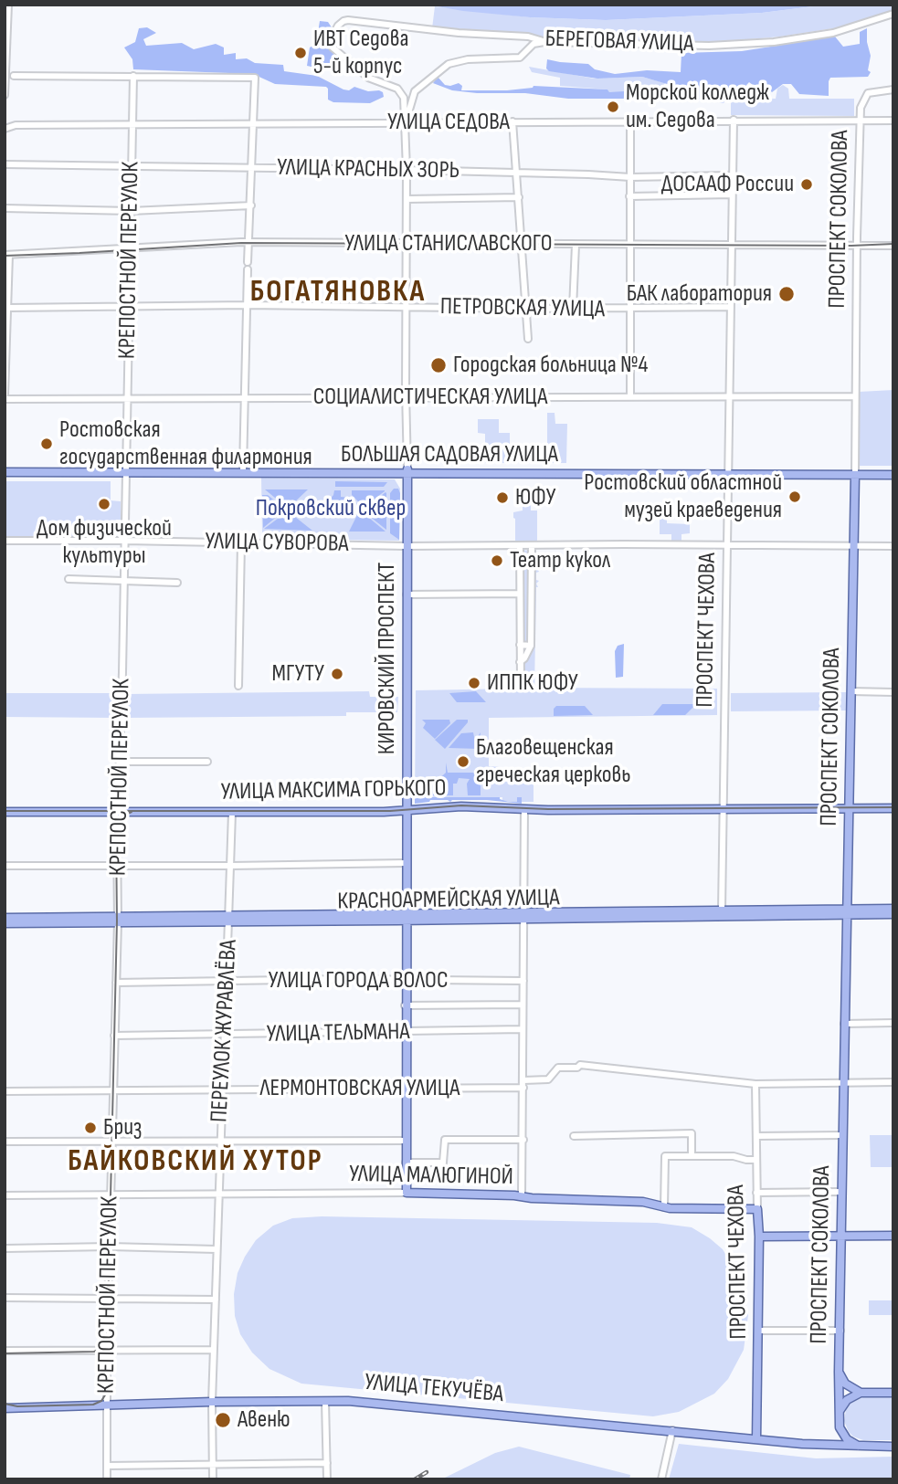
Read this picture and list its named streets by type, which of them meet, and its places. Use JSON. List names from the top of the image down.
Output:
{
  "streets": {
    "main road": [
      "ПРОСПЕКТ СОКОЛОВА",
      "БОЛЬШАЯ САДОВАЯ УЛИЦА",
      "ПРОСПЕКТ ЧЕХОВА",
      "КИРОВСКИЙ ПРОСПЕКТ",
      "УЛИЦА МАКСИМА ГОРЬКОГО",
      "КРАСНОАРМЕЙСКАЯ УЛИЦА",
      "УЛИЦА МАЛЮГИНОЙ",
      "УЛИЦА ТЕКУЧЁВА"
    ],
    "street": [
      "БЕРЕГОВАЯ УЛИЦА",
      "УЛИЦА СЕДОВА",
      "УЛИЦА КРАСНЫХ ЗОРЬ",
      "УЛИЦА СТАНИСЛАВСКОГО",
      "КРЕПОСТНОЙ ПЕРЕУЛОК",
      "ПЕТРОВСКАЯ УЛИЦА",
      "СОЦИАЛИСТИЧЕСКАЯ УЛИЦА",
      "УЛИЦА СУВОРОВА",
      "УЛИЦА ГОРОДА ВОЛОС",
      "ПЕРЕУЛОК ЖУРАВЛЁВА",
      "УЛИЦА ТЕЛЬМАНА",
      "ЛЕРМОНТОВСКАЯ УЛИЦА"
    ]
  },
  "crossings": [
    ["БЕРЕГОВАЯ УЛИЦА", "УЛИЦА СЕДОВА"],
    ["УЛИЦА СЕДОВА", "ПРОСПЕКТ СОКОЛОВА"],
    ["УЛИЦА СЕДОВА", "КРЕПОСТНОЙ ПЕРЕУЛОК"],
    ["УЛИЦА СЕДОВА", "ПРОСПЕКТ ЧЕХОВА"],
    ["УЛИЦА КРАСНЫХ ЗОРЬ", "КРЕПОСТНОЙ ПЕРЕУЛОК"],
    ["УЛИЦА КРАСНЫХ ЗОРЬ", "ПРОСПЕКТ ЧЕХОВА"],
    ["ПРОСПЕКТ СОКОЛОВА", "УЛИЦА СТАНИСЛАВСКОГО"],
    ["ПРОСПЕКТ СОКОЛОВА", "СОЦИАЛИСТИЧЕСКАЯ УЛИЦА"],
    ["ПРОСПЕКТ СОКОЛОВА", "БОЛЬШАЯ САДОВАЯ УЛИЦА"],
    ["ПРОСПЕКТ СОКОЛОВА", "УЛИЦА СУВОРОВА"],
    ["ПРОСПЕКТ СОКОЛОВА", "УЛИЦА МАКСИМА ГОРЬКОГО"],
    ["ПРОСПЕКТ СОКОЛОВА", "КРАСНОАРМЕЙСКАЯ УЛИЦА"],
    ["ПРОСПЕКТ СОКОЛОВА", "УЛИЦА ТЕКУЧЁВА"],
    ["УЛИЦА СТАНИСЛАВСКОГО", "КРЕПОСТНОЙ ПЕРЕУЛОК"],
    ["УЛИЦА СТАНИСЛАВСКОГО", "ПРОСПЕКТ ЧЕХОВА"],
    ["КРЕПОСТНОЙ ПЕРЕУЛОК", "ПЕТРОВСКАЯ УЛИЦА"],
    ["КРЕПОСТНОЙ ПЕРЕУЛОК", "СОЦИАЛИСТИЧЕСКАЯ УЛИЦА"],
    ["КРЕПОСТНОЙ ПЕРЕУЛОК", "БОЛЬШАЯ САДОВАЯ УЛИЦА"],
    ["КРЕПОСТНОЙ ПЕРЕУЛОК", "УЛИЦА СУВОРОВА"],
    ["КРЕПОСТНОЙ ПЕРЕУЛОК", "УЛИЦА МАКСИМА ГОРЬКОГО"],
    ["КРЕПОСТНОЙ ПЕРЕУЛОК", "КРАСНОАРМЕЙСКАЯ УЛИЦА"],
    ["КРЕПОСТНОЙ ПЕРЕУЛОК", "УЛИЦА ГОРОДА ВОЛОС"],
    ["КРЕПОСТНОЙ ПЕРЕУЛОК", "УЛИЦА ТЕЛЬМАНА"],
    ["КРЕПОСТНОЙ ПЕРЕУЛОК", "ЛЕРМОНТОВСКАЯ УЛИЦА"],
    ["КРЕПОСТНОЙ ПЕРЕУЛОК", "УЛИЦА МАЛЮГИНОЙ"],
    ["КРЕПОСТНОЙ ПЕРЕУЛОК", "УЛИЦА ТЕКУЧЁВА"],
    ["ПЕТРОВСКАЯ УЛИЦА", "ПРОСПЕКТ ЧЕХОВА"],
    ["СОЦИАЛИСТИЧЕСКАЯ УЛИЦА", "ПРОСПЕКТ ЧЕХОВА"],
    ["БОЛЬШАЯ САДОВАЯ УЛИЦА", "ПРОСПЕКТ ЧЕХОВА"],
    ["БОЛЬШАЯ САДОВАЯ УЛИЦА", "КИРОВСКИЙ ПРОСПЕКТ"],
    ["УЛИЦА СУВОРОВА", "ПРОСПЕКТ ЧЕХОВА"],
    ["УЛИЦА СУВОРОВА", "КИРОВСКИЙ ПРОСПЕКТ"],
    ["ПРОСПЕКТ ЧЕХОВА", "УЛИЦА МАКСИМА ГОРЬКОГО"],
    ["ПРОСПЕКТ ЧЕХОВА", "КРАСНОАРМЕЙСКАЯ УЛИЦА"],
    ["ПРОСПЕКТ ЧЕХОВА", "УЛИЦА МАЛЮГИНОЙ"],
    ["ПРОСПЕКТ ЧЕХОВА", "УЛИЦА ТЕКУЧЁВА"],
    ["КИРОВСКИЙ ПРОСПЕКТ", "УЛИЦА МАКСИМА ГОРЬКОГО"],
    ["КИРОВСКИЙ ПРОСПЕКТ", "КРАСНОАРМЕЙСКАЯ УЛИЦА"],
    ["КИРОВСКИЙ ПРОСПЕКТ", "УЛИЦА ГОРОДА ВОЛОС"],
    ["КИРОВСКИЙ ПРОСПЕКТ", "УЛИЦА ТЕЛЬМАНА"],
    ["КИРОВСКИЙ ПРОСПЕКТ", "ЛЕРМОНТОВСКАЯ УЛИЦА"],
    ["КИРОВСКИЙ ПРОСПЕКТ", "УЛИЦА МАЛЮГИНОЙ"],
    ["УЛИЦА МАКСИМА ГОРЬКОГО", "ПЕРЕУЛОК ЖУРАВЛЁВА"],
    ["КРАСНОАРМЕЙСКАЯ УЛИЦА", "ПЕРЕУЛОК ЖУРАВЛЁВА"],
    ["УЛИЦА ГОРОДА ВОЛОС", "ПЕРЕУЛОК ЖУРАВЛЁВА"],
    ["ПЕРЕУЛОК ЖУРАВЛЁВА", "УЛИЦА ТЕЛЬМАНА"],
    ["ПЕРЕУЛОК ЖУРАВЛЁВА", "ЛЕРМОНТОВСКАЯ УЛИЦА"],
    ["ПЕРЕУЛОК ЖУРАВЛЁВА", "УЛИЦА МАЛЮГИНОЙ"],
    ["ПЕРЕУЛОК ЖУРАВЛЁВА", "УЛИЦА ТЕКУЧЁВА"]
  ],
  "districts": ["БОГАТЯНОВКА", "БАЙКОВСКИЙ ХУТОР"],
  "parks": ["Покровский сквер"],
  "places": [
    "ИВТ Седова 5-й корпус",
    "Морской колледж им. Седова",
    "ДОСААФ России",
    "БАК лаборатория",
    "Городская больница №4",
    "Ростовская государственная филармония",
    "Ростовский областной музей краеведения",
    "ЮФУ",
    "Дом физической культуры",
    "Театр кукол",
    "МГУТУ",
    "ИППК ЮФУ",
    "Благовещенская греческая церковь",
    "Бриз",
    "Авеню"
  ]
}
